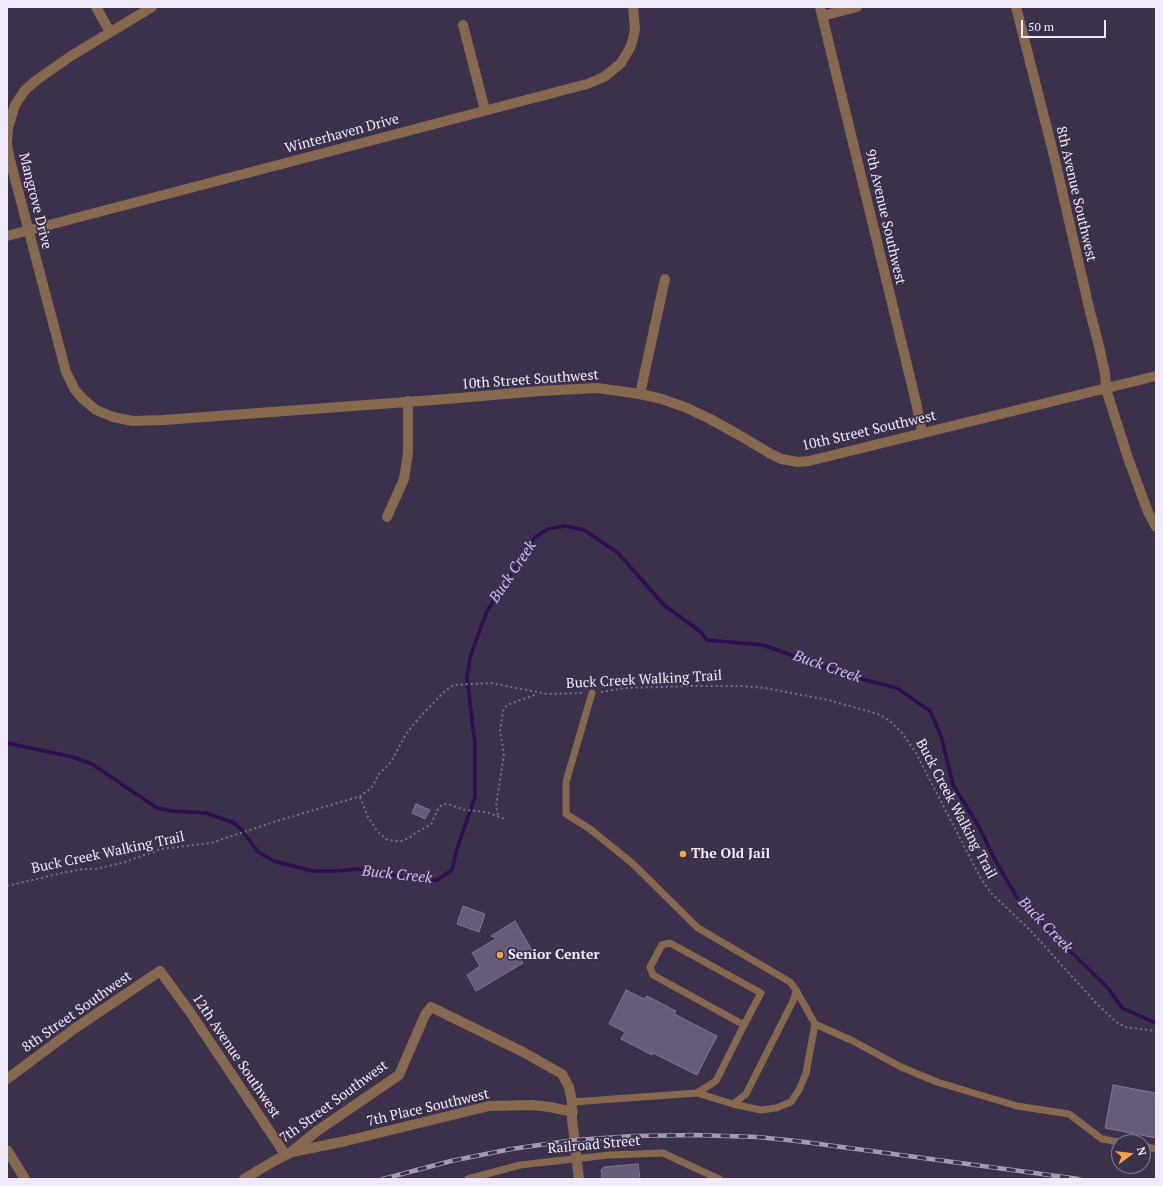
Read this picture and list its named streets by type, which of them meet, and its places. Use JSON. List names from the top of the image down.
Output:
{
  "streets": {
    "street": [
      "Winterhaven Drive",
      "8th Avenue Southwest",
      "Mangrove Drive",
      "9th Avenue Southwest",
      "10th Street Southwest",
      "8th Street Southwest",
      "12th Avenue Southwest",
      "7th Street Southwest",
      "7th Place Southwest"
    ],
    "lane": ["Railroad Street"],
    "path": ["Buck Creek Walking Trail"]
  },
  "crossings": [
    ["Winterhaven Drive", "Mangrove Drive"],
    ["8th Avenue Southwest", "10th Street Southwest"],
    ["Mangrove Drive", "10th Street Southwest"],
    ["9th Avenue Southwest", "10th Street Southwest"],
    ["8th Street Southwest", "12th Avenue Southwest"],
    ["12th Avenue Southwest", "7th Street Southwest"],
    ["12th Avenue Southwest", "7th Place Southwest"],
    ["7th Street Southwest", "7th Place Southwest"]
  ],
  "water": ["Buck Creek"],
  "places": ["The Old Jail", "Senior Center"],
  "scale_bar": "50 m",
  "north": "right"
}
